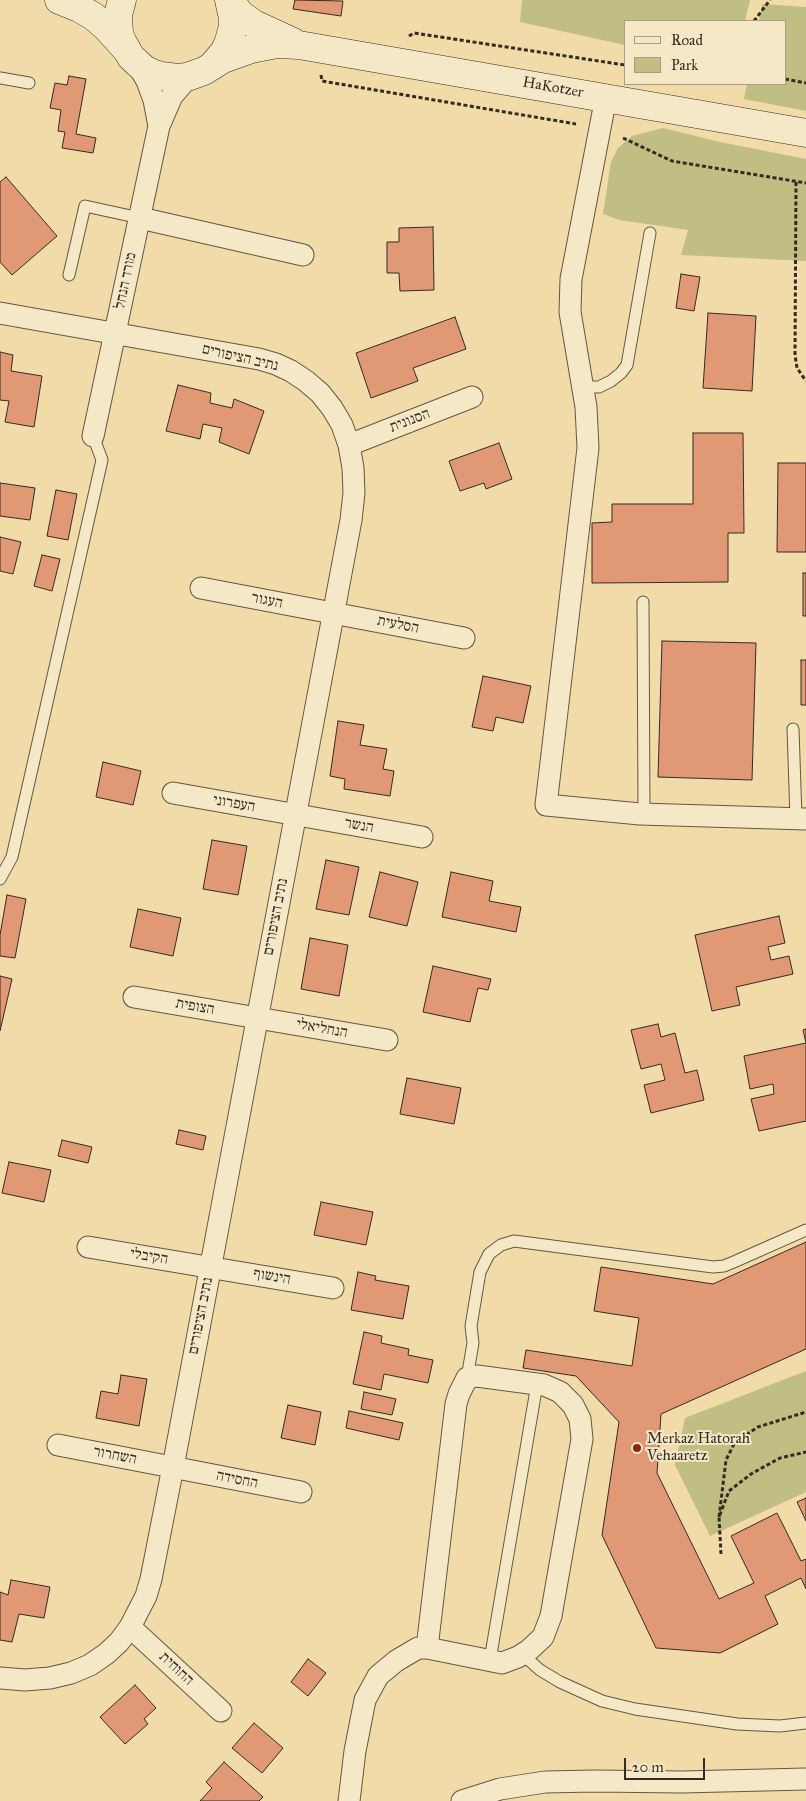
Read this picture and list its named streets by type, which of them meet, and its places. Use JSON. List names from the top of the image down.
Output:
{
  "streets": {
    "street": [
      "HaKotzer",
      "מורד הנחל",
      "נתיב הציפורים",
      "הסנונית",
      "העגור",
      "הסלעית",
      "העפרוני",
      "הנשר",
      "הצופית",
      "הנחליאלי",
      "הקיבלי",
      "הינשוף",
      "השחרור",
      "החסידה",
      "החוחית"
    ]
  },
  "crossings": [
    ["HaKotzer", "מורד הנחל"],
    ["מורד הנחל", "נתיב הציפורים"],
    ["נתיב הציפורים", "הסנונית"],
    ["נתיב הציפורים", "העגור"],
    ["נתיב הציפורים", "הסלעית"],
    ["נתיב הציפורים", "העפרוני"],
    ["נתיב הציפורים", "הנשר"],
    ["נתיב הציפורים", "הצופית"],
    ["נתיב הציפורים", "הנחליאלי"],
    ["נתיב הציפורים", "הקיבלי"],
    ["נתיב הציפורים", "הינשוף"],
    ["נתיב הציפורים", "השחרור"],
    ["נתיב הציפורים", "החסידה"],
    ["נתיב הציפורים", "החוחית"],
    ["העגור", "הסלעית"],
    ["העפרוני", "הנשר"],
    ["הצופית", "הנחליאלי"],
    ["הקיבלי", "הינשוף"],
    ["השחרור", "החסידה"]
  ],
  "places": ["Merkaz Hatorah Vehaaretz"],
  "legend": ["Road", "Park"],
  "scale_bar": "20 m"
}
